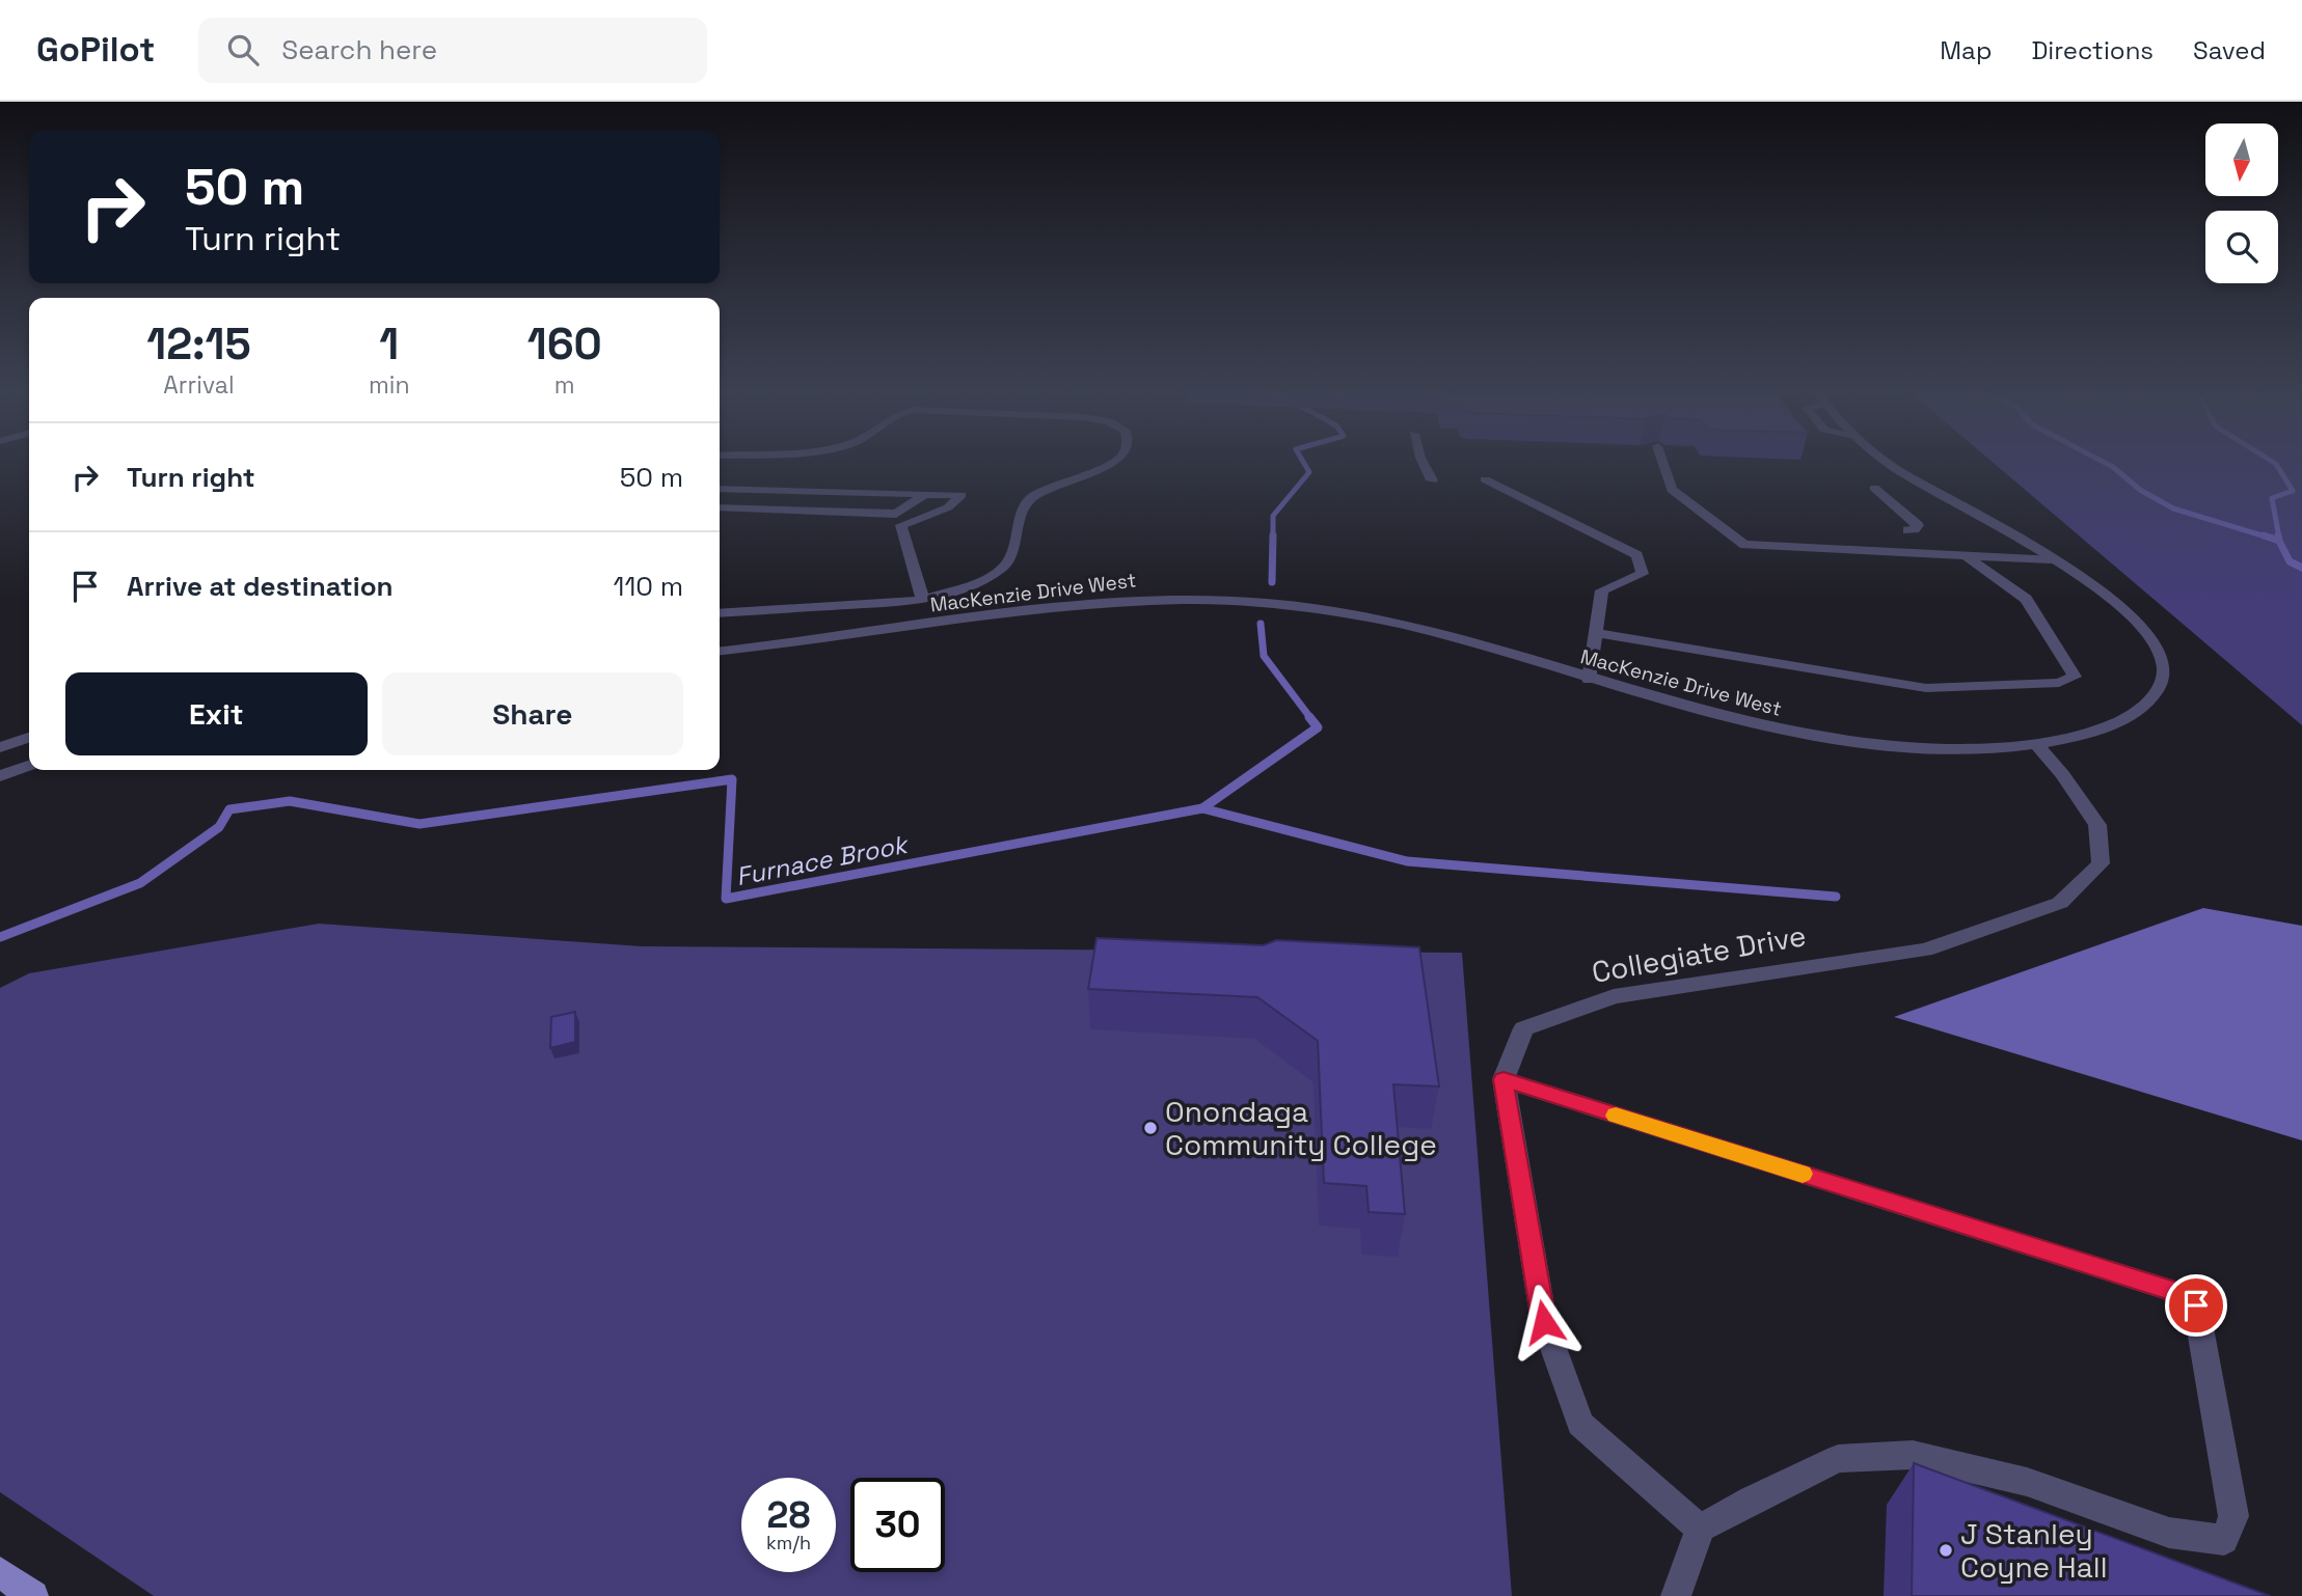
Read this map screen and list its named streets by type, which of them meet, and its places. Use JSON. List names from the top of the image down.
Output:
{
  "streets": {
    "street": ["MacKenzie Drive West", "Collegiate Drive"]
  },
  "crossings": [
    ["MacKenzie Drive West", "Collegiate Drive"]
  ],
  "water": ["Furnace Brook"],
  "places": ["Onondaga Community College", "J Stanley Coyne Hall"],
  "north": "bottom",
  "page": {
    "header": "GoPilot",
    "search": "Search here",
    "nav": ["Map", "Directions", "Saved"],
    "turn": ["50 m", "Turn right"],
    "eta": [
      "12:15",
      "Arrival",
      "1",
      "min",
      "160",
      "m"
    ],
    "list": [
      {
        "name": "Turn right",
        "value": "50 m"
      },
      {
        "name": "Arrive at destination",
        "value": "110 m"
      }
    ],
    "buttons": ["Exit", "Share"],
    "speed": "28 km/h",
    "limit": "30"
  }
}
